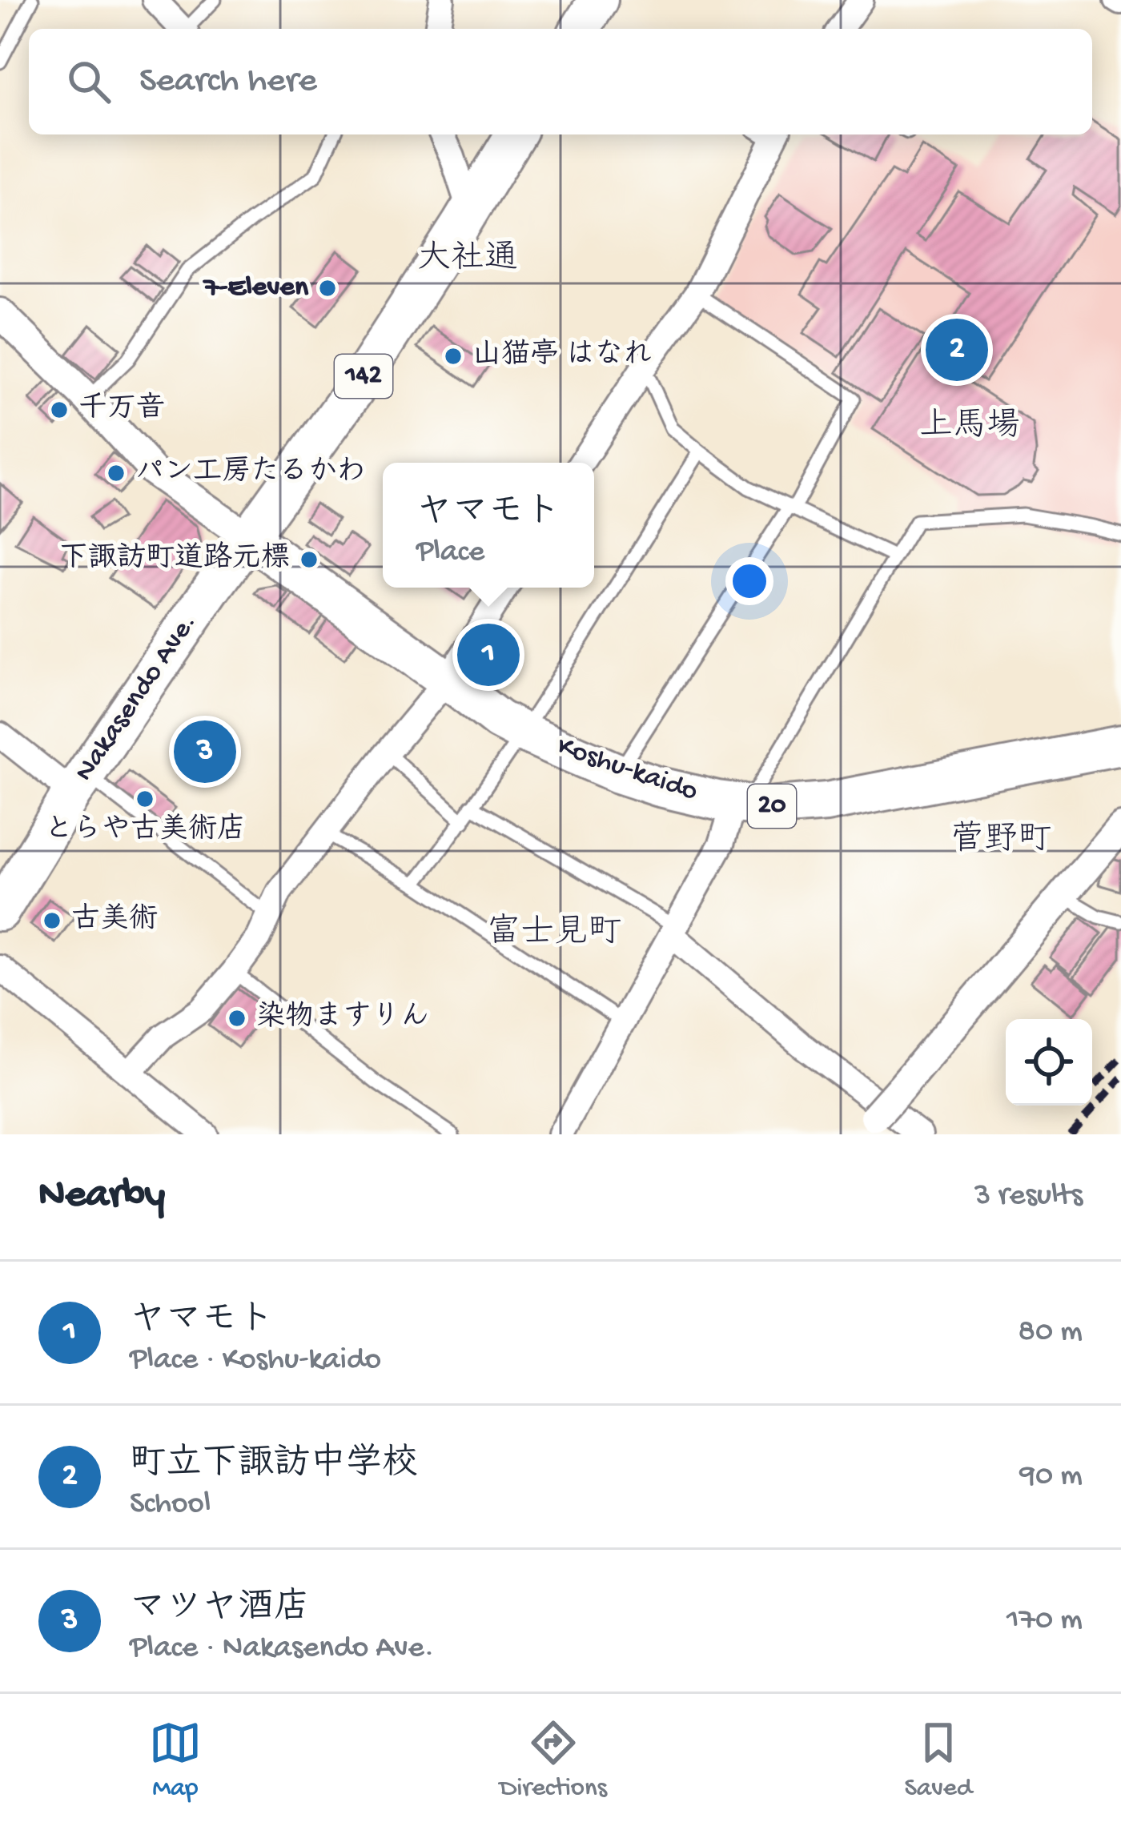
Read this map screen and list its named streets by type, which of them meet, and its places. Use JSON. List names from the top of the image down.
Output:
{
  "streets": {
    "highway": [
      "142",
      "Nakasendo Ave.",
      "Koshu-kaido",
      "20"
    ]
  },
  "crossings": [
    ["142", "Nakasendo Ave."],
    ["142", "Koshu-kaido"],
    ["Nakasendo Ave.", "Koshu-kaido"]
  ],
  "districts": [
    "大社通",
    "上馬場",
    "菅野町",
    "富士見町"
  ],
  "places": [
    "7-Eleven",
    "山猫亭 はなれ",
    "千万音",
    "パン工房たるかわ",
    "下諏訪町道路元標",
    "とらや古美術店",
    "古美術",
    "染物ますりん"
  ],
  "page": {
    "search": "Search here",
    "pins": ["2", "1", "3"],
    "popup": ["ヤマモト", "Place"],
    "heading": ["Nearby", "3 results"],
    "list": [
      {
        "mark": "1",
        "name": "ヤマモト",
        "note": "Place · Koshu-kaido",
        "value": "80 m"
      },
      {
        "mark": "2",
        "name": "町立下諏訪中学校",
        "note": "School",
        "value": "90 m"
      },
      {
        "mark": "3",
        "name": "マツヤ酒店",
        "note": "Place · Nakasendo Ave.",
        "value": "170 m"
      }
    ],
    "nav": ["Map", "Directions", "Saved"]
  }
}
